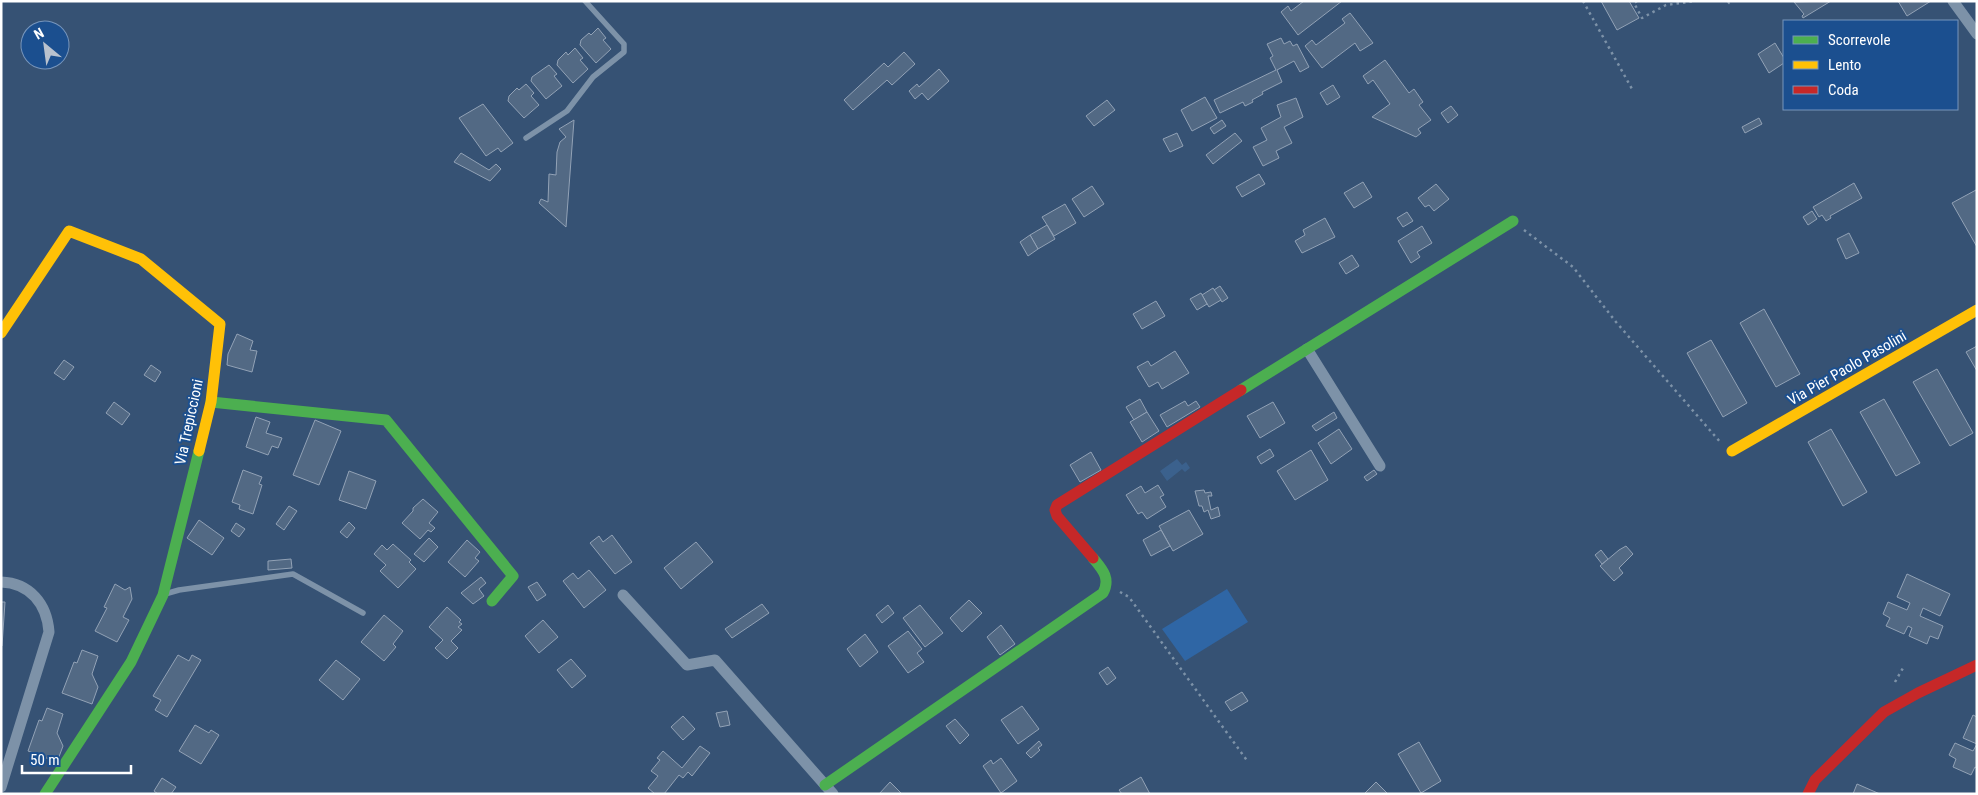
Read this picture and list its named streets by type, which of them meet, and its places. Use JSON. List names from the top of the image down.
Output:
{
  "streets": {
    "street": ["Via Pier Paolo Pasolini", "Via Trepiccioni"]
  },
  "legend": ["Scorrevole", "Lento", "Coda"],
  "scale_bar": "50 m",
  "north": "top left"
}
